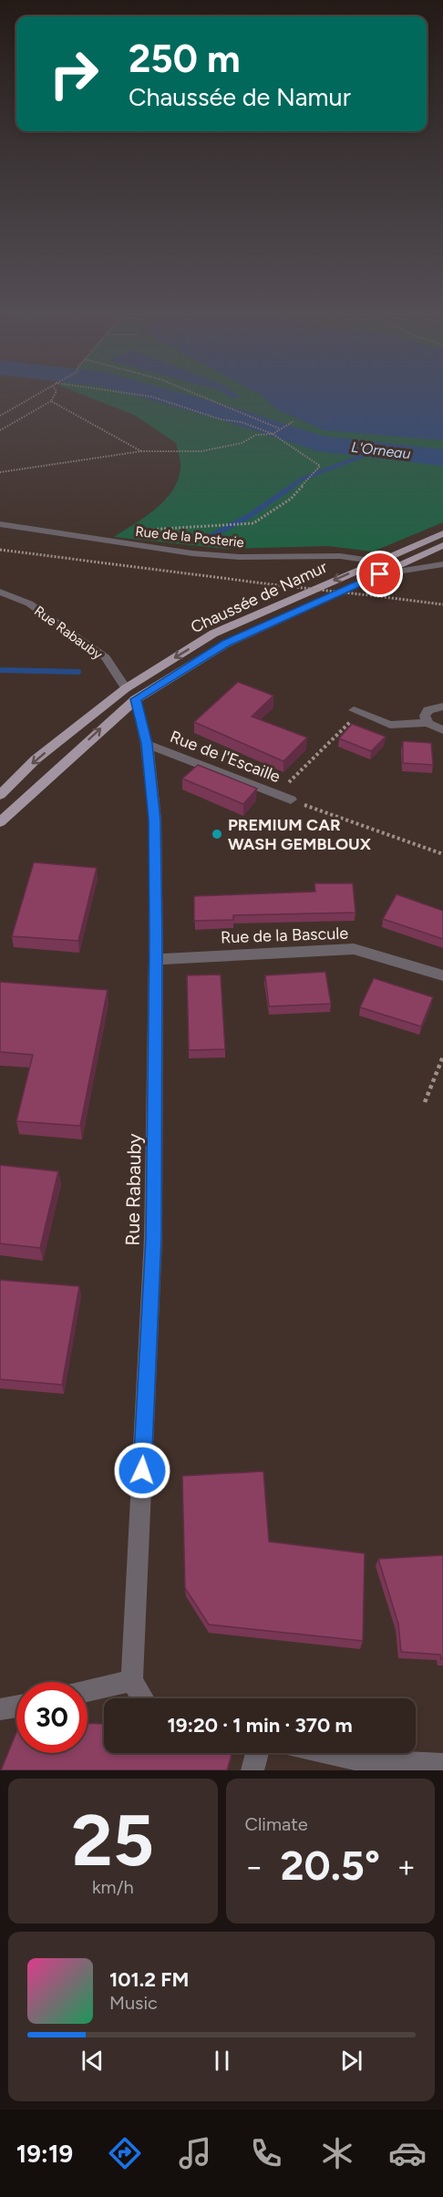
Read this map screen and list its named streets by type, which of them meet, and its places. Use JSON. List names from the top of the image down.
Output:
{
  "streets": {
    "main road": ["Chaussée de Namur"],
    "street": [
      "Rue de la Posterie",
      "Rue Rabauby",
      "Rue de l'Escaille",
      "Rue de la Bascule"
    ]
  },
  "crossings": [
    ["Rue de la Posterie", "Chaussée de Namur"],
    ["Chaussée de Namur", "Rue Rabauby"],
    ["Rue Rabauby", "Rue de l'Escaille"],
    ["Rue Rabauby", "Rue de la Bascule"]
  ],
  "water": ["L'Orneau"],
  "places": ["PREMIUM CAR WASH GEMBLOUX"],
  "page": {
    "turn": ["250 m", "Chaussée de Namur"],
    "limit": "30",
    "trip": "19:20 · 1 min · 370 m",
    "tile": [
      ["25", "km/h"],
      "Climate"
    ],
    "heat": ["−", "20.5°", "+"],
    "song": ["101.2 FM", "Music"],
    "tabs": "19:19"
  }
}
